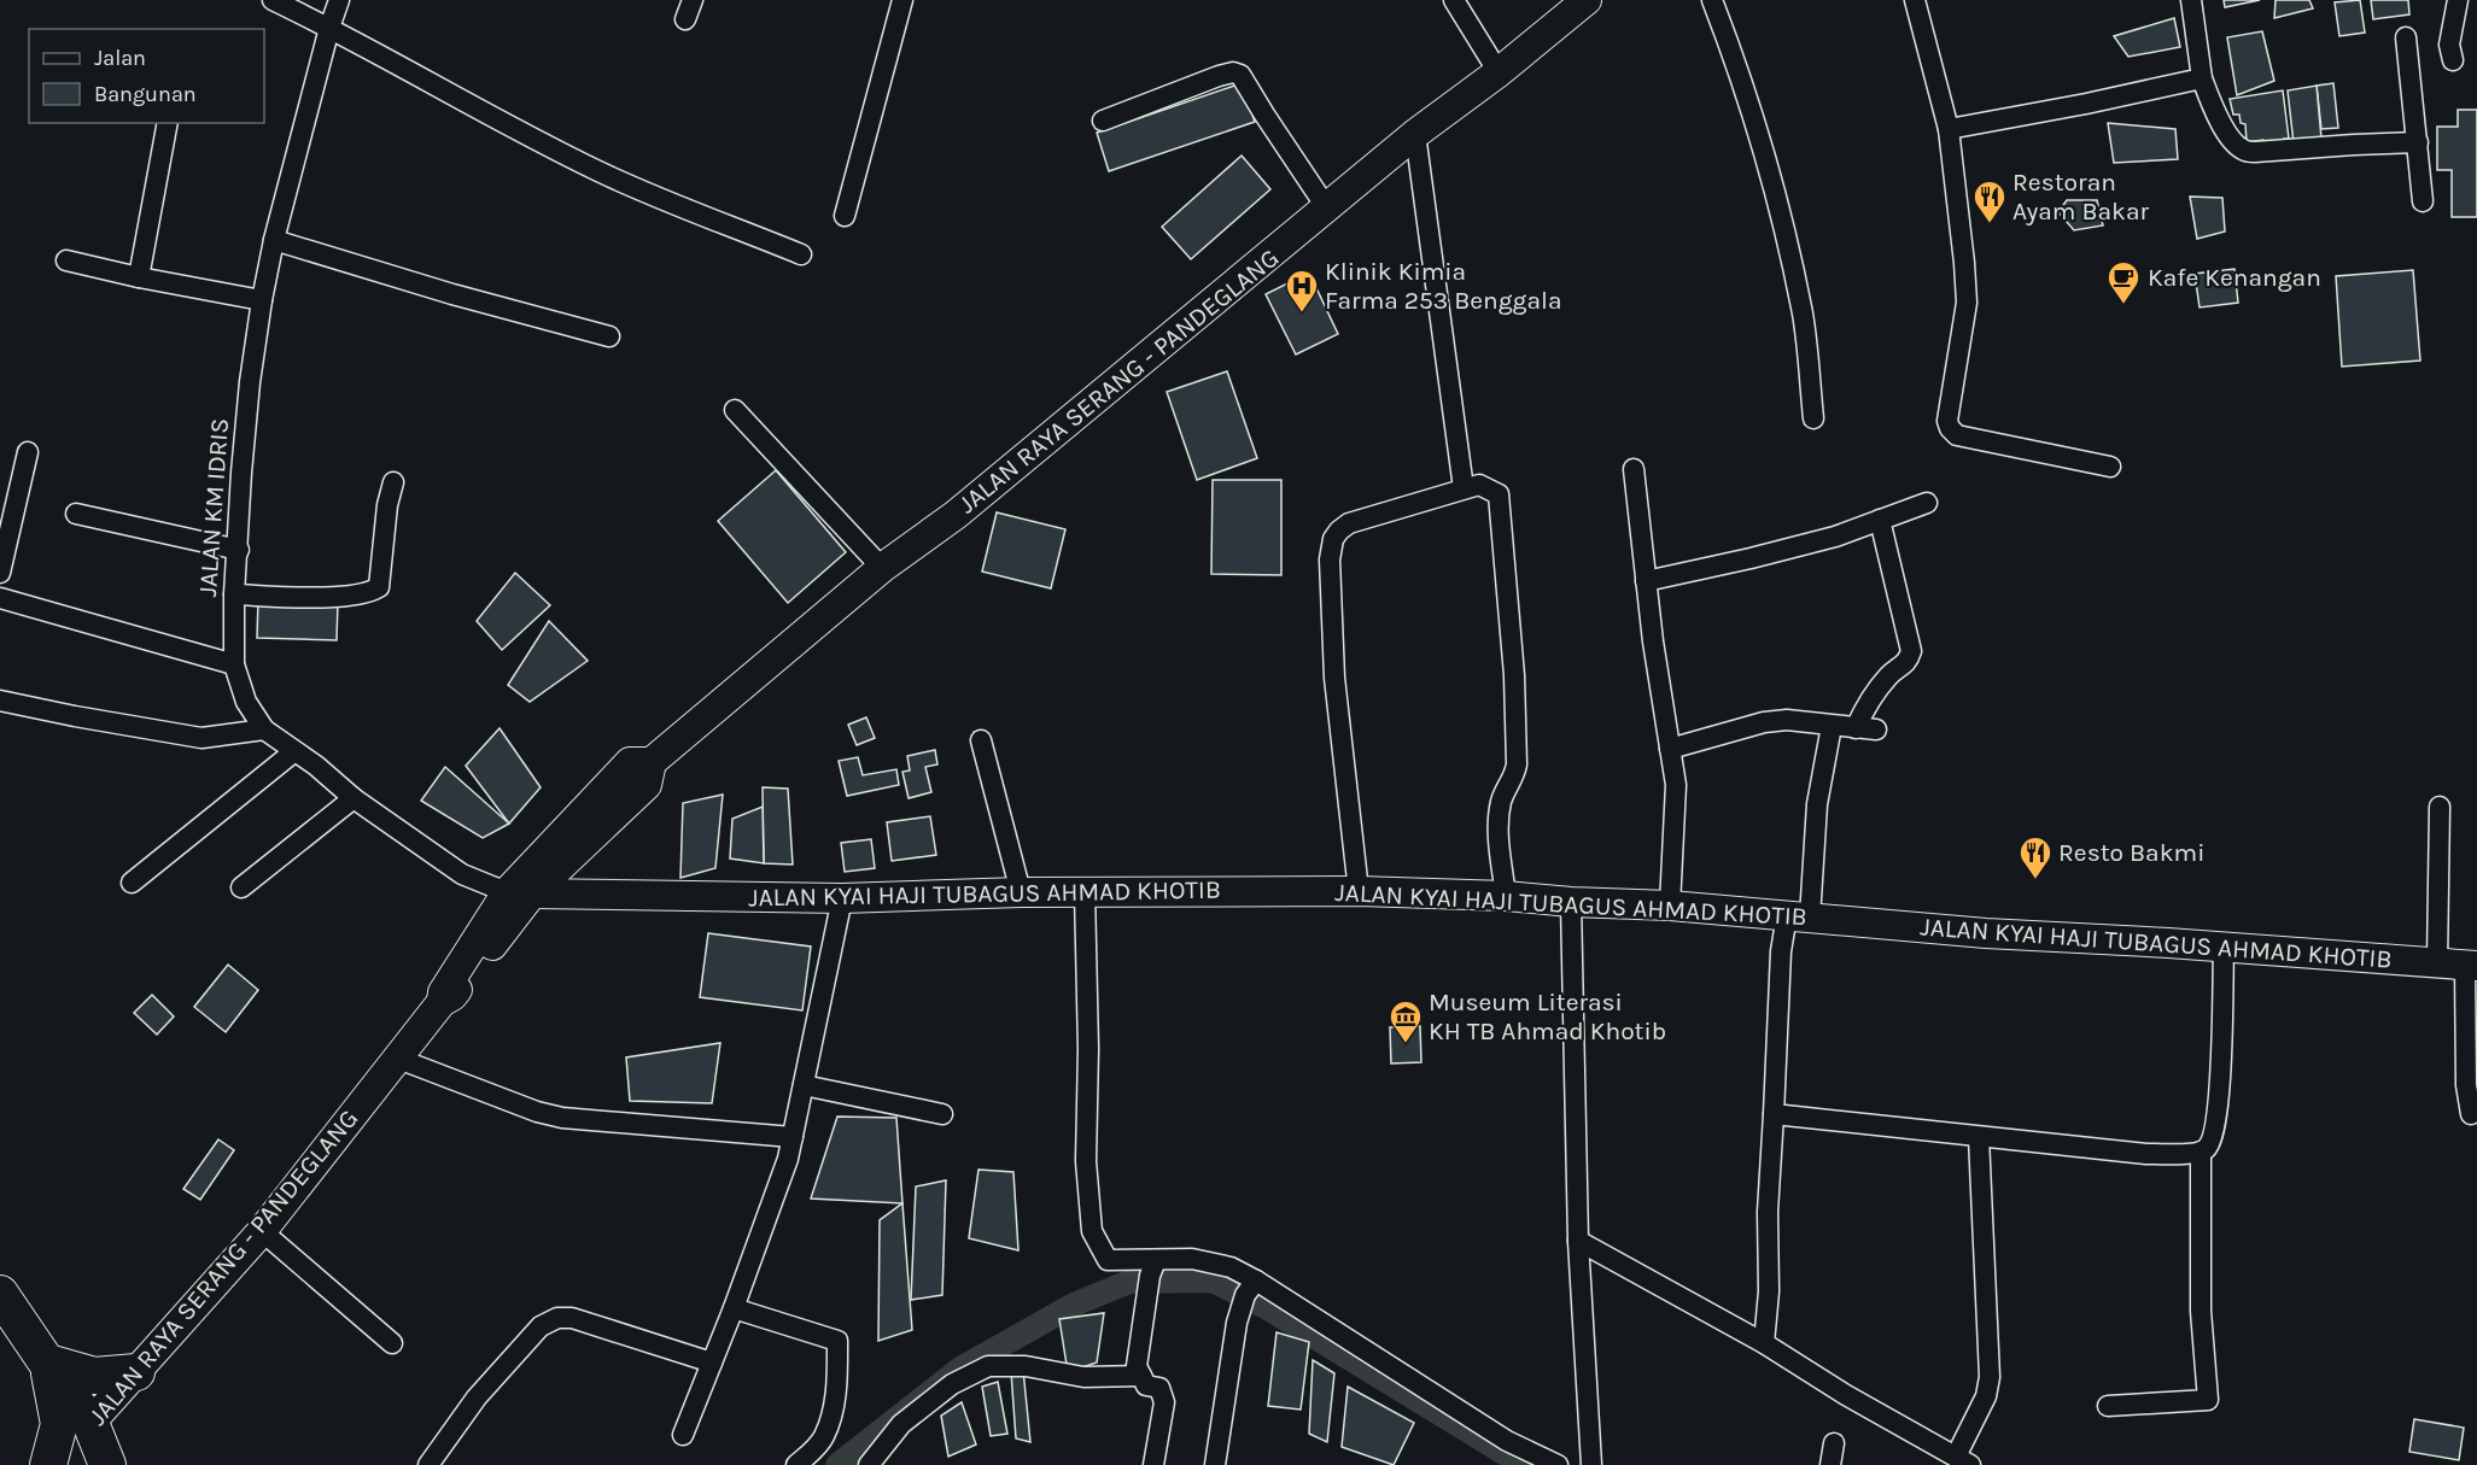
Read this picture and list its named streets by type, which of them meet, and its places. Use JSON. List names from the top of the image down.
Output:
{
  "streets": {
    "highway": ["JALAN RAYA SERANG - PANDEGLANG"],
    "main road": ["JALAN KYAI HAJI TUBAGUS AHMAD KHOTIB"],
    "street": ["JALAN KM IDRIS"]
  },
  "crossings": [
    ["JALAN RAYA SERANG - PANDEGLANG", "JALAN KM IDRIS"],
    ["JALAN RAYA SERANG - PANDEGLANG", "JALAN KYAI HAJI TUBAGUS AHMAD KHOTIB"],
    ["JALAN KM IDRIS", "JALAN KYAI HAJI TUBAGUS AHMAD KHOTIB"]
  ],
  "places": {
    "restaurant": ["Restoran Ayam Bakar", "Resto Bakmi"],
    "cafe": ["Kafe Kenangan"],
    "hospital": ["Klinik Kimia Farma 253 Benggala"],
    "museum": ["Museum Literasi KH TB Ahmad Khotib"]
  },
  "legend": ["Jalan", "Bangunan"]
}
